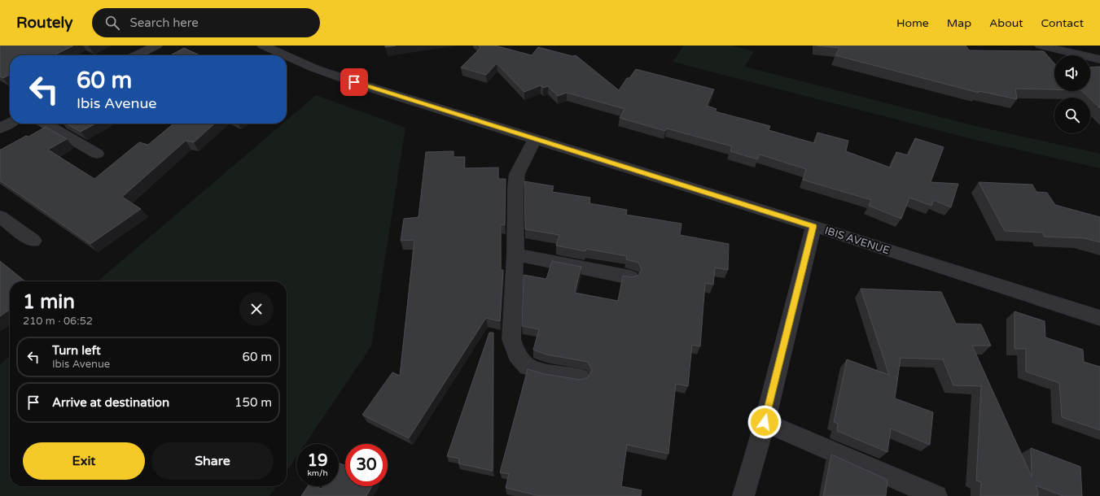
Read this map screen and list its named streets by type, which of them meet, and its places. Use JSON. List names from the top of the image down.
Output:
{
  "streets": {
    "street": ["IBIS AVENUE"]
  },
  "page": {
    "header": "Routely",
    "search": "Search here",
    "nav": [
      "Home",
      "Map",
      "About",
      "Contact"
    ],
    "turn": ["60 m", "Ibis Avenue"],
    "heading": ["1 min", "210 m · 06:52"],
    "list": [
      {
        "name": "Turn left",
        "note": "Ibis Avenue",
        "value": "60 m"
      },
      {
        "name": "Arrive at destination",
        "value": "150 m"
      }
    ],
    "buttons": ["Exit", "Share"],
    "speed": "19 km/h",
    "limit": "30"
  }
}
